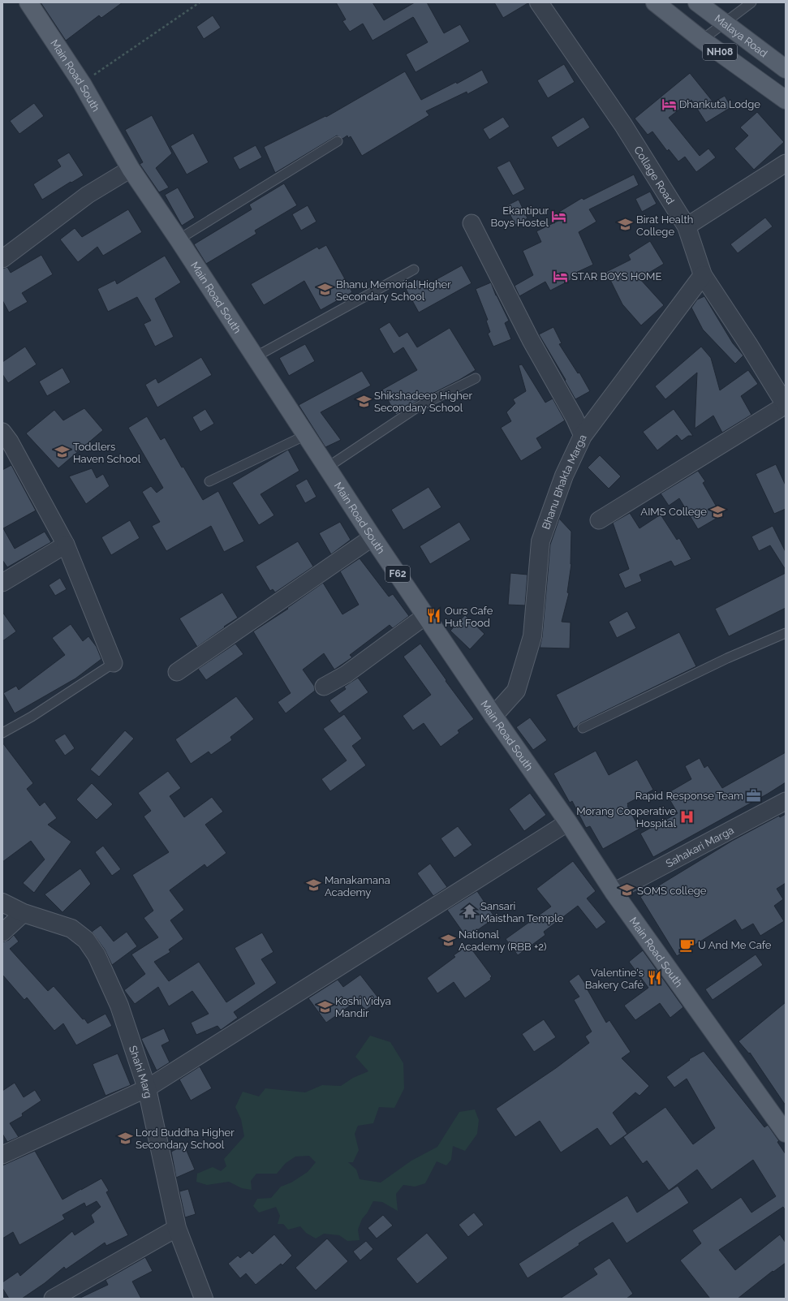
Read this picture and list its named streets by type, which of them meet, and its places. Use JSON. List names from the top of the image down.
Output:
{
  "streets": {
    "main road": [
      "Malaya Road",
      "NH08",
      "Main Road South",
      "F62"
    ],
    "street": [
      "Collage Road",
      "Bhanu Bhakta Marga",
      "Sahakari Marga",
      "Shahi Marg"
    ]
  },
  "crossings": [
    ["Main Road South", "Bhanu Bhakta Marga"],
    ["Main Road South", "Sahakari Marga"],
    ["Collage Road", "Bhanu Bhakta Marga"]
  ],
  "places": {
    "hotel": ["Dhankuta Lodge", "Ekantipur Boys Hostel", "STAR BOYS HOME"],
    "school or university": [
      "Birat Health College",
      "Bhanu Memorial Higher Secondary School",
      "Shikshadeep Higher Secondary School",
      "Toddlers Haven School",
      "AIMS College",
      "Manakamana Academy",
      "SOMS college",
      "National Academy (RBB +2)",
      "Koshi Vidya Mandir",
      "Lord Buddha Higher Secondary School"
    ],
    "restaurant": ["Ours Cafe Hut Food", "Valentine's Bakery Café"],
    "office": ["Rapid Response Team"],
    "hospital": ["Morang Cooperative Hospital"],
    "temple": ["Sansari Maisthan Temple"],
    "cafe": ["U And Me Cafe"]
  }
}
